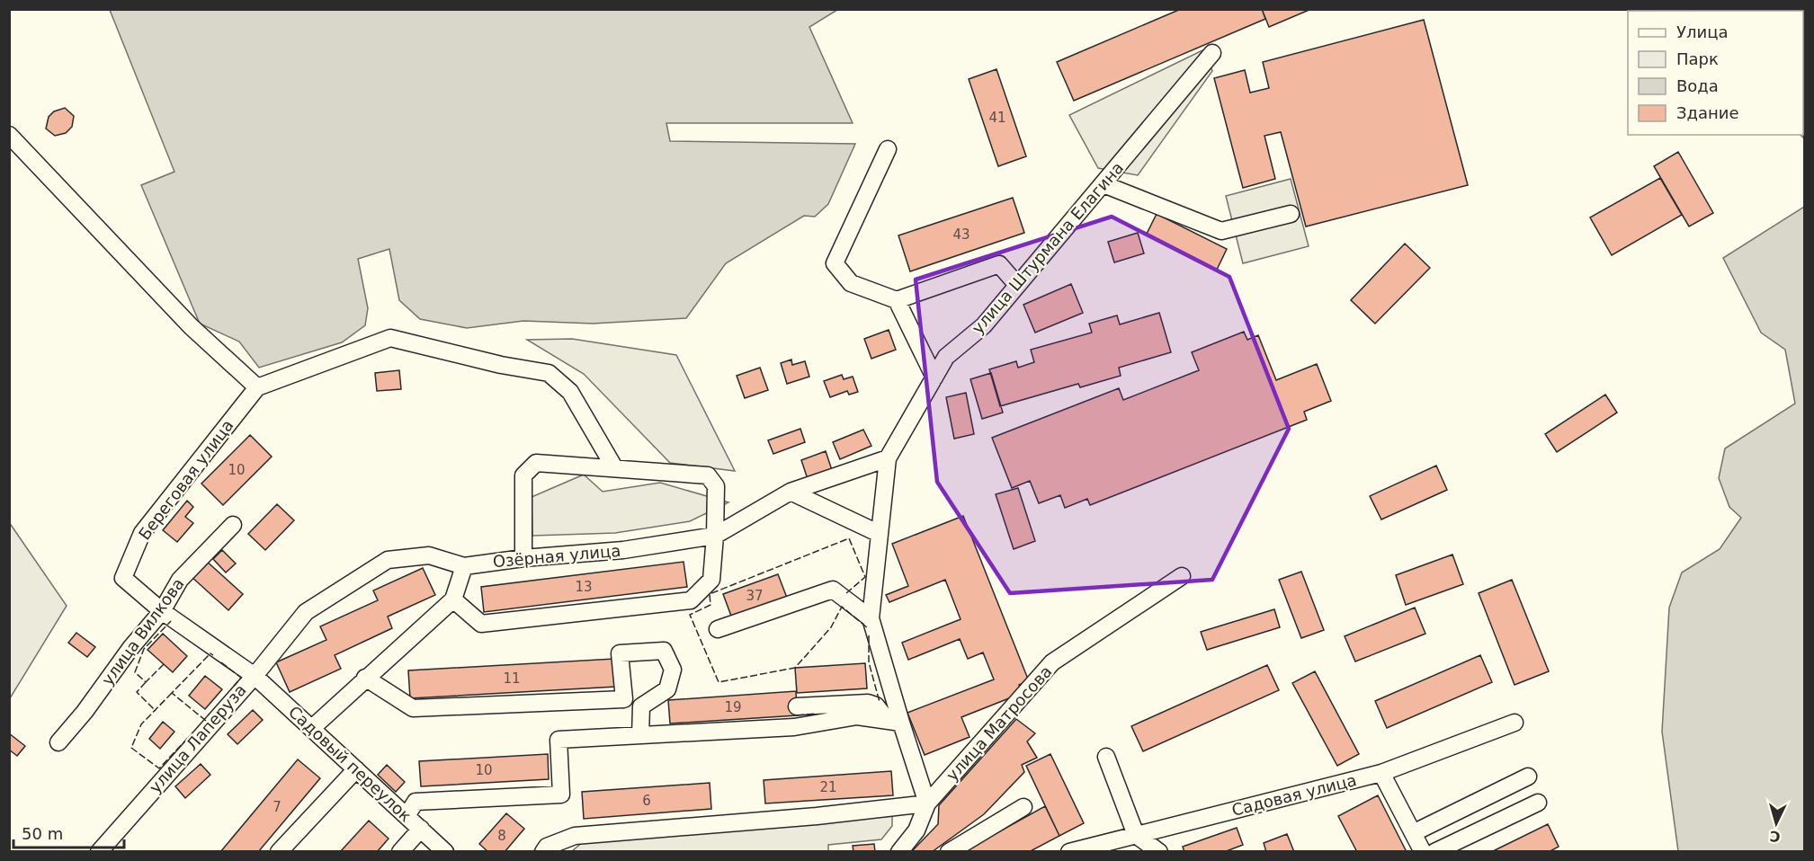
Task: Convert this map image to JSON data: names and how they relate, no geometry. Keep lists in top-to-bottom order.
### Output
{
  "streets": {
    "street": [
      "улица Штурмана Елагина",
      "Береговая улица",
      "Озёрная улица",
      "улица Вилкова",
      "улица Матросова",
      "улица Лаперуза",
      "Садовый переулок",
      "Садовая улица"
    ]
  },
  "crossings": [
    ["улица Штурмана Елагина", "Озёрная улица"],
    ["улица Штурмана Елагина", "улица Матросова"],
    ["Береговая улица", "Садовый переулок"],
    ["Озёрная улица", "улица Лаперуза"],
    ["Озёрная улица", "Садовый переулок"],
    ["улица Вилкова", "Садовый переулок"],
    ["улица Лаперуза", "Садовый переулок"]
  ],
  "house_numbers": [
    "41",
    "43",
    "10",
    "13",
    "37",
    "11",
    "19",
    "10",
    "21",
    "6",
    "7",
    "8"
  ],
  "legend": [
    "Улица",
    "Парк",
    "Вода",
    "Здание"
  ],
  "scale_bar": "50 m",
  "north": "bottom"
}
